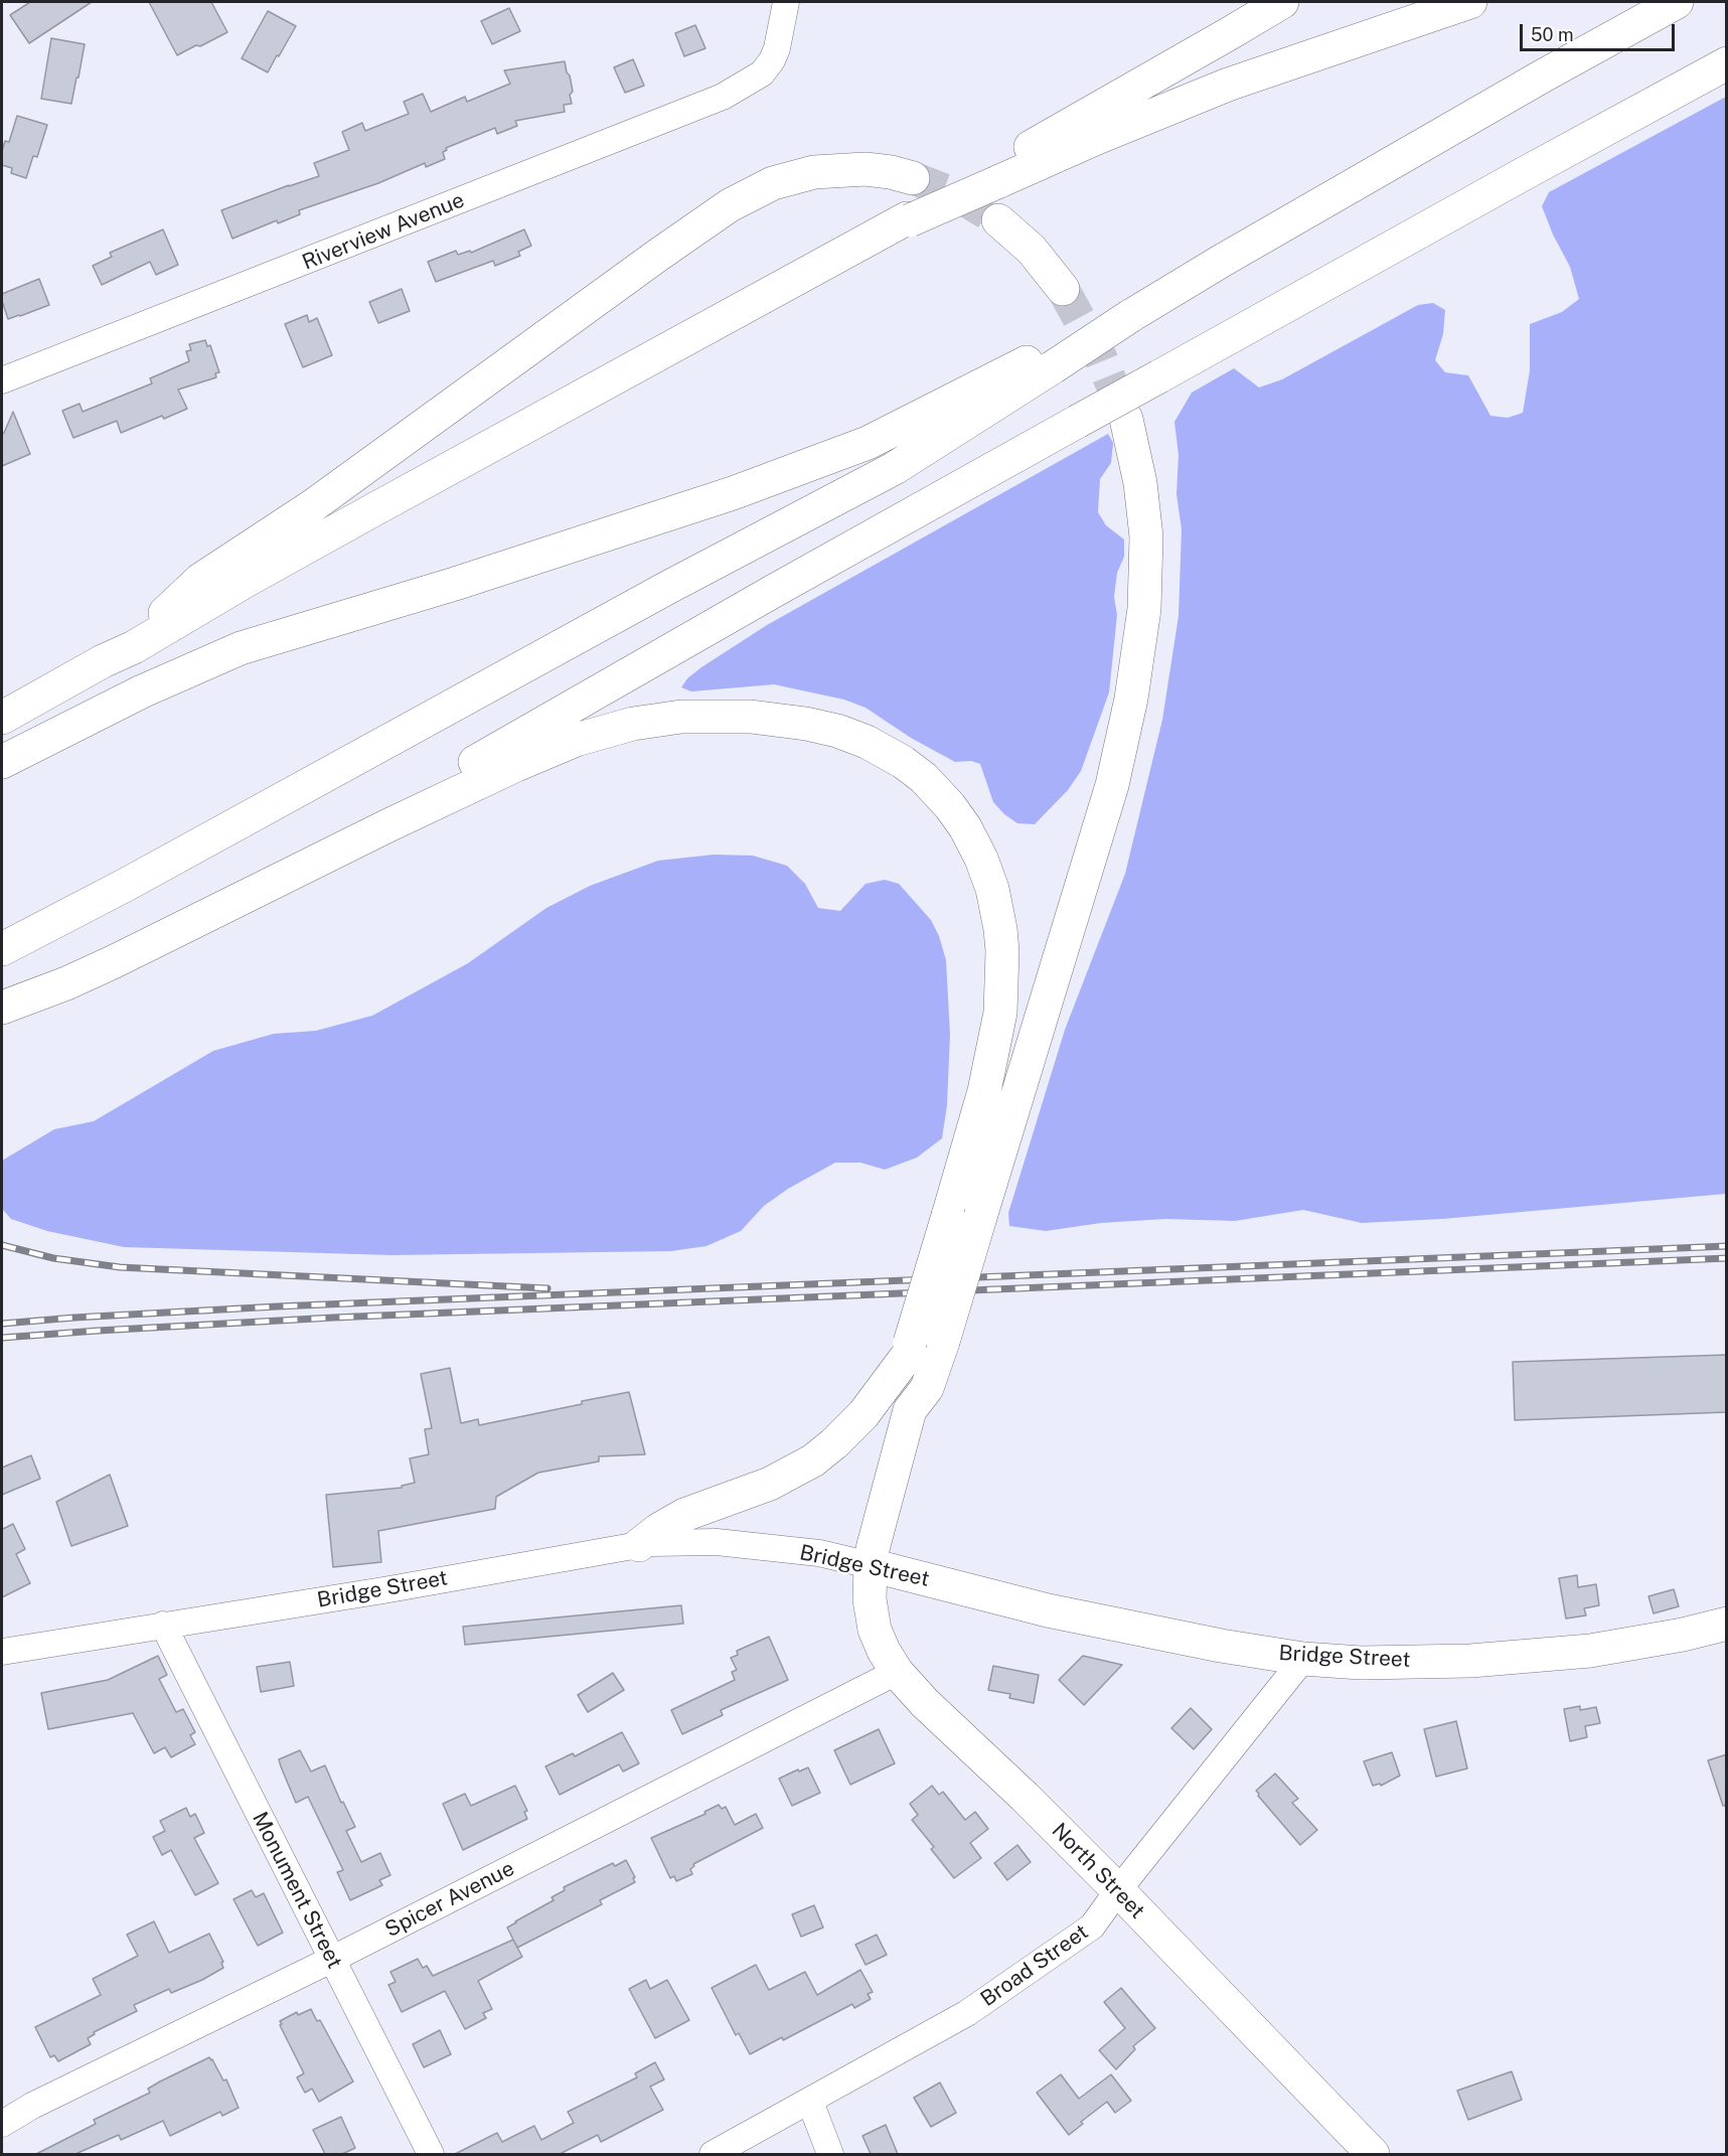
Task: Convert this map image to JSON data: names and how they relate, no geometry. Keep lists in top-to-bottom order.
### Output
{
  "streets": {
    "main road": ["Bridge Street", "North Street"],
    "street": [
      "Riverview Avenue",
      "Monument Street",
      "Spicer Avenue",
      "Broad Street"
    ]
  },
  "crossings": [
    ["Bridge Street", "North Street"],
    ["Bridge Street", "Monument Street"],
    ["Bridge Street", "Broad Street"],
    ["North Street", "Spicer Avenue"],
    ["North Street", "Broad Street"],
    ["Monument Street", "Spicer Avenue"]
  ],
  "scale_bar": "50 m"
}
